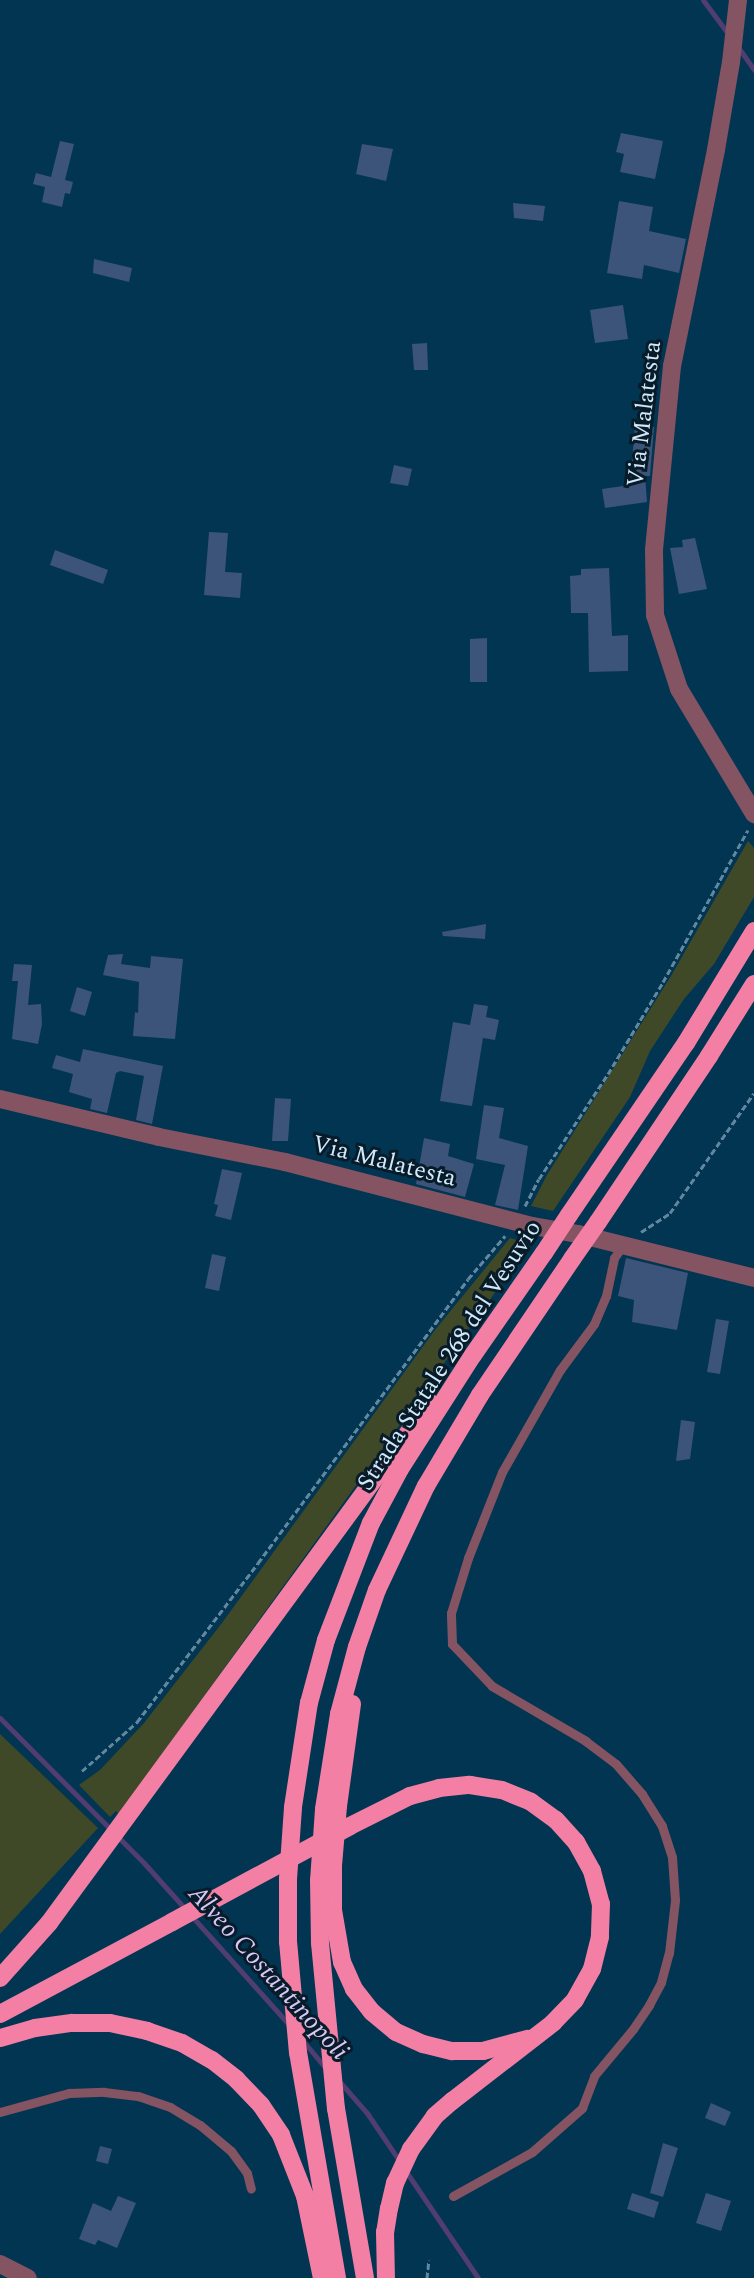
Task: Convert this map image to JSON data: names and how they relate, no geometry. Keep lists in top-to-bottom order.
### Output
{
  "streets": {
    "highway": ["Strada Statale 268 del Vesuvio"],
    "street": ["Via Malatesta"]
  },
  "water": ["Alveo Costantinopoli"]
}
